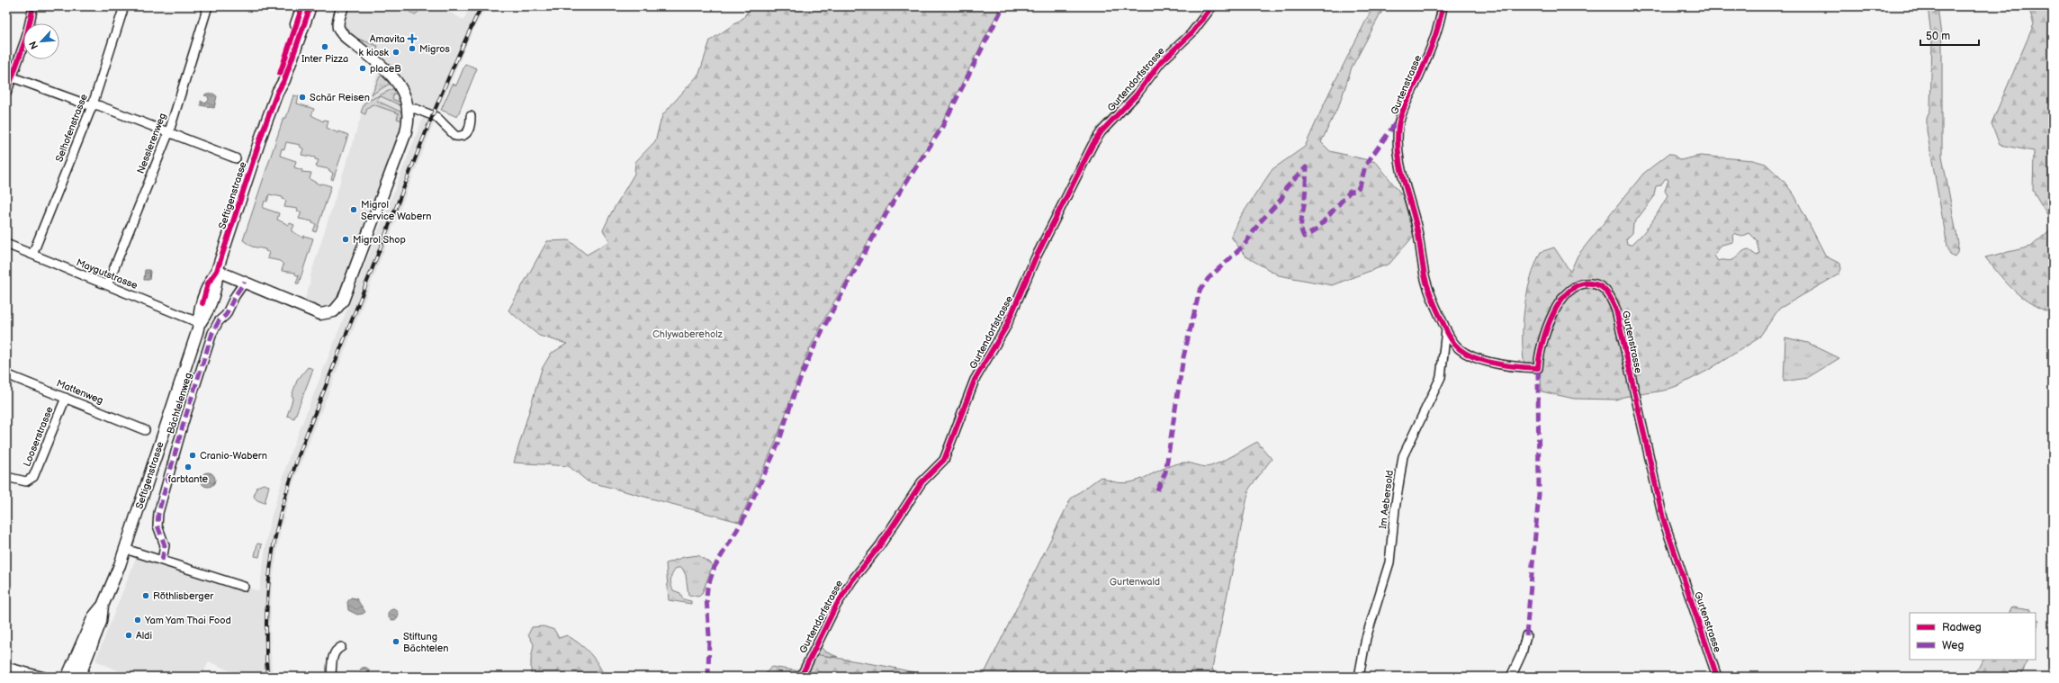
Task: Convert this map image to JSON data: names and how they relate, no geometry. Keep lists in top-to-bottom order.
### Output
{
  "streets": {
    "main road": ["Seftigenstrasse"],
    "street": [
      "Gurtendorfstrasse",
      "Gurtenstrasse",
      "Selhofenstrasse",
      "Nesslerenweg",
      "Maygutstrasse",
      "Mattenweg",
      "Bächtelenweg",
      "Looserstrasse",
      "Im Aebersold"
    ]
  },
  "crossings": [
    ["Gurtenstrasse", "Im Aebersold"],
    ["Selhofenstrasse", "Maygutstrasse"],
    ["Nesslerenweg", "Maygutstrasse"],
    ["Seftigenstrasse", "Maygutstrasse"],
    ["Mattenweg", "Looserstrasse"]
  ],
  "parks": ["Chlywabereholz", "Gurtenwald"],
  "places": {
    "health": ["Amavita"],
    "other": [
      "Inter Pizza",
      "Migros",
      "k kiosk",
      "placeB",
      "Schär Reisen",
      "Migrol Service Wabern",
      "Migrol Shop",
      "Cranio-Wabern",
      "farbtante",
      "Röthlisberger",
      "Yam Yam Thai Food",
      "Aldi",
      "Stiftung Bächtelen"
    ]
  },
  "legend": ["Radweg", "Weg"],
  "scale_bar": "50 m",
  "north": "bottom left"
}
